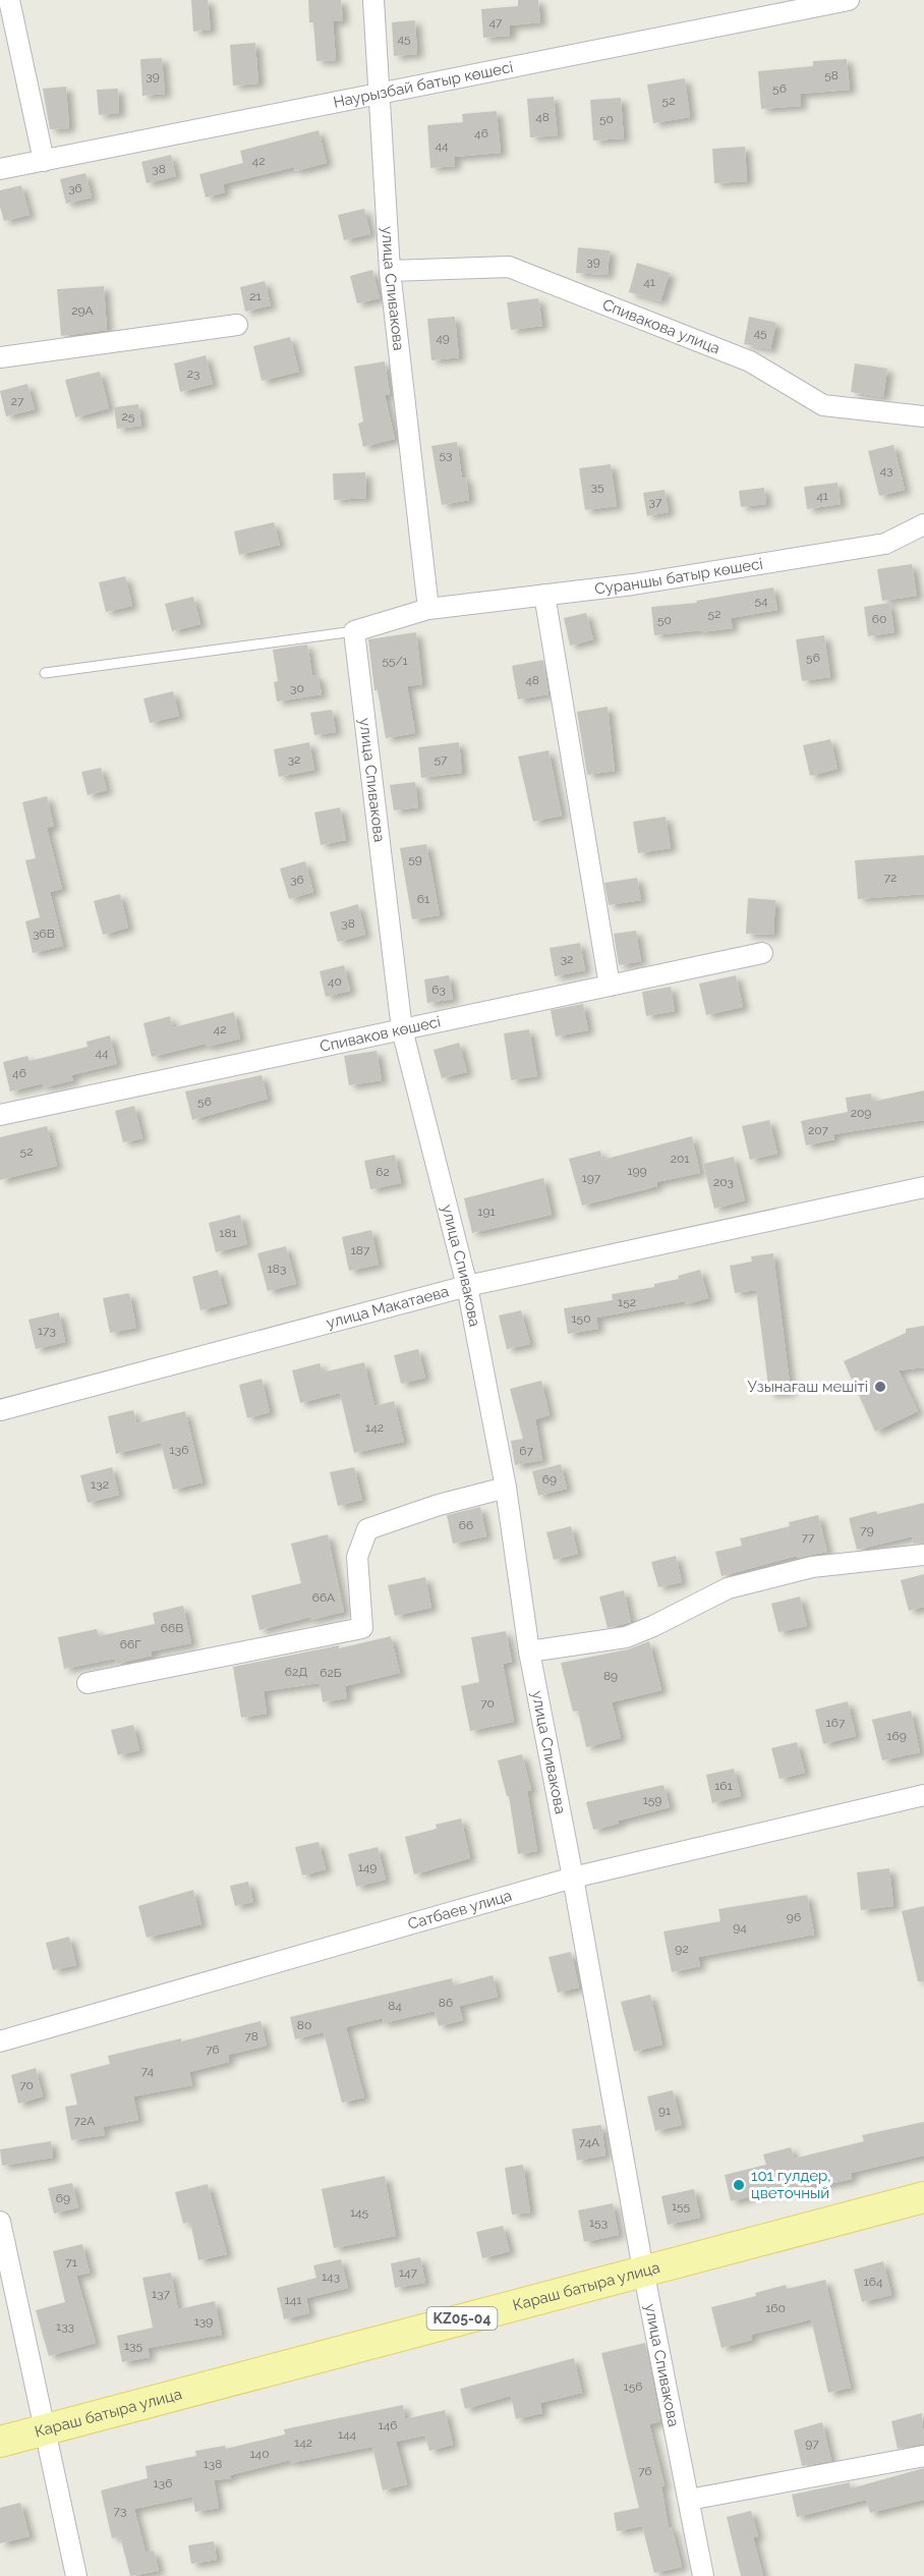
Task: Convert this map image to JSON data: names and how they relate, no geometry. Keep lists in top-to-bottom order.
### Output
{
  "streets": {
    "main road": ["Караш батыра улица", "KZ05-04"],
    "street": [
      "Наурызбай батыр көшесі",
      "улица Спивакова",
      "Спивакова улица",
      "Сураншы батыр көшесі",
      "Спиваков көшесі",
      "улица Макатаева",
      "Сатбаев улица"
    ]
  },
  "crossings": [
    ["Наурызбай батыр көшесі", "улица Спивакова"],
    ["улица Спивакова", "Спивакова улица"],
    ["улица Спивакова", "Сураншы батыр көшесі"],
    ["улица Спивакова", "Спиваков көшесі"],
    ["улица Спивакова", "улица Макатаева"],
    ["улица Спивакова", "Сатбаев улица"],
    ["улица Спивакова", "Караш батыра улица"]
  ],
  "places": ["Узынағаш мешіті", "101 гулдер, цветочный"],
  "house_numbers": [
    "47",
    "45",
    "58",
    "39",
    "56",
    "52",
    "48",
    "50",
    "46",
    "44",
    "42",
    "38",
    "36",
    "39",
    "41",
    "21",
    "29А",
    "45",
    "49",
    "23",
    "27",
    "25",
    "53",
    "43",
    "35",
    "41",
    "37",
    "54",
    "52",
    "60",
    "50",
    "56",
    "55/1",
    "48",
    "30",
    "32",
    "57",
    "59",
    "72",
    "36",
    "61",
    "38",
    "36В",
    "32",
    "40",
    "63",
    "42",
    "44",
    "46",
    "56",
    "209",
    "207",
    "52",
    "201",
    "199",
    "62",
    "197",
    "203",
    "191",
    "181",
    "187",
    "183",
    "152",
    "150",
    "173",
    "142",
    "136",
    "67",
    "69",
    "132",
    "66",
    "79",
    "77",
    "66А",
    "66В",
    "66Г",
    "62Д",
    "62Б",
    "89",
    "70",
    "167",
    "169",
    "161",
    "159",
    "149",
    "96",
    "94",
    "92",
    "86",
    "84",
    "80",
    "78",
    "76",
    "74",
    "70",
    "91",
    "72А",
    "74А",
    "69",
    "155",
    "145",
    "153",
    "71",
    "147",
    "143",
    "164",
    "137",
    "141",
    "160",
    "139",
    "133",
    "135",
    "156",
    "146",
    "144",
    "142",
    "97",
    "140",
    "138",
    "76",
    "136",
    "73"
  ]
}
